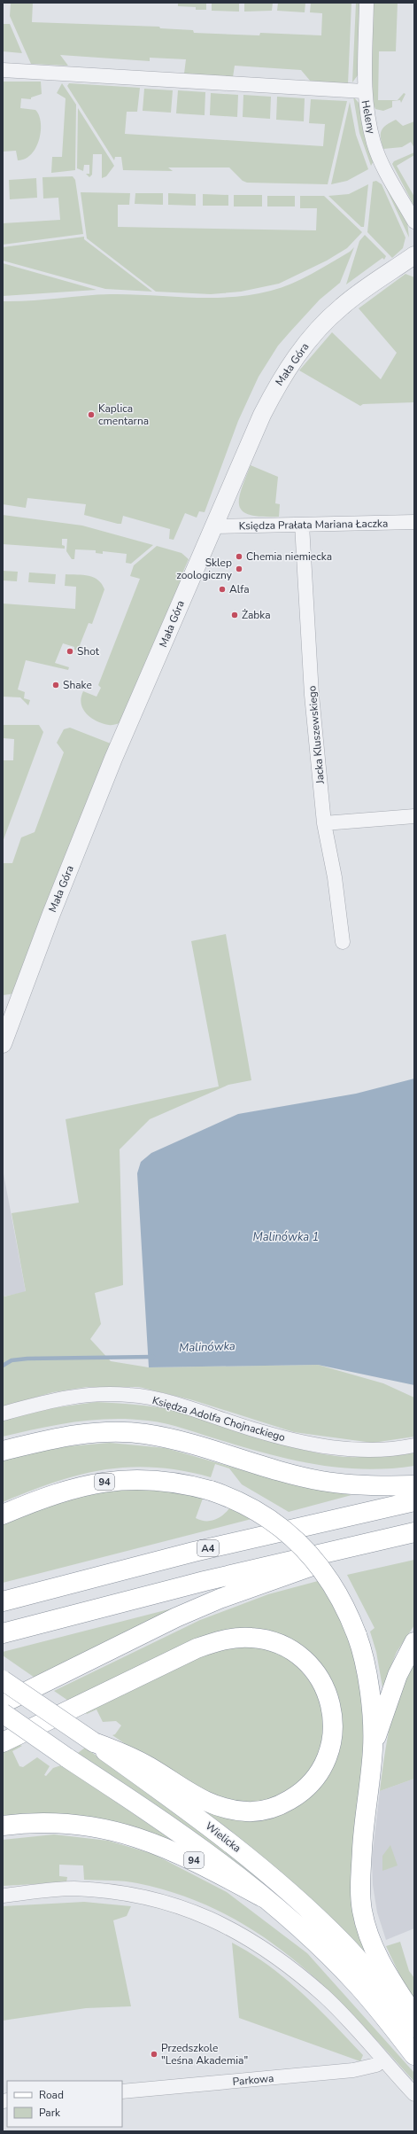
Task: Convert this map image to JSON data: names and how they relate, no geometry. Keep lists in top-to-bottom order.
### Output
{
  "streets": {
    "main road": ["94", "A4", "Wielicka"],
    "street": [
      "Heleny",
      "Mała Góra",
      "Księdza Prałata Mariana Łaczka",
      "Jacka Kluszewskiego",
      "Księdza Adolfa Chojnackiego",
      "Parkowa"
    ]
  },
  "crossings": [
    ["Mała Góra", "Księdza Prałata Mariana Łaczka"],
    ["Księdza Prałata Mariana Łaczka", "Jacka Kluszewskiego"],
    ["94", "Wielicka"]
  ],
  "water": ["Malinówka 1", "Malinówka"],
  "places": [
    "Kaplica cmentarna",
    "Chemia niemiecka",
    "Sklep zoologiczny",
    "Alfa",
    "Żabka",
    "Shot",
    "Shake",
    "Przedszkole \"Leśna Akademia\""
  ],
  "legend": ["Road", "Park"]
}
